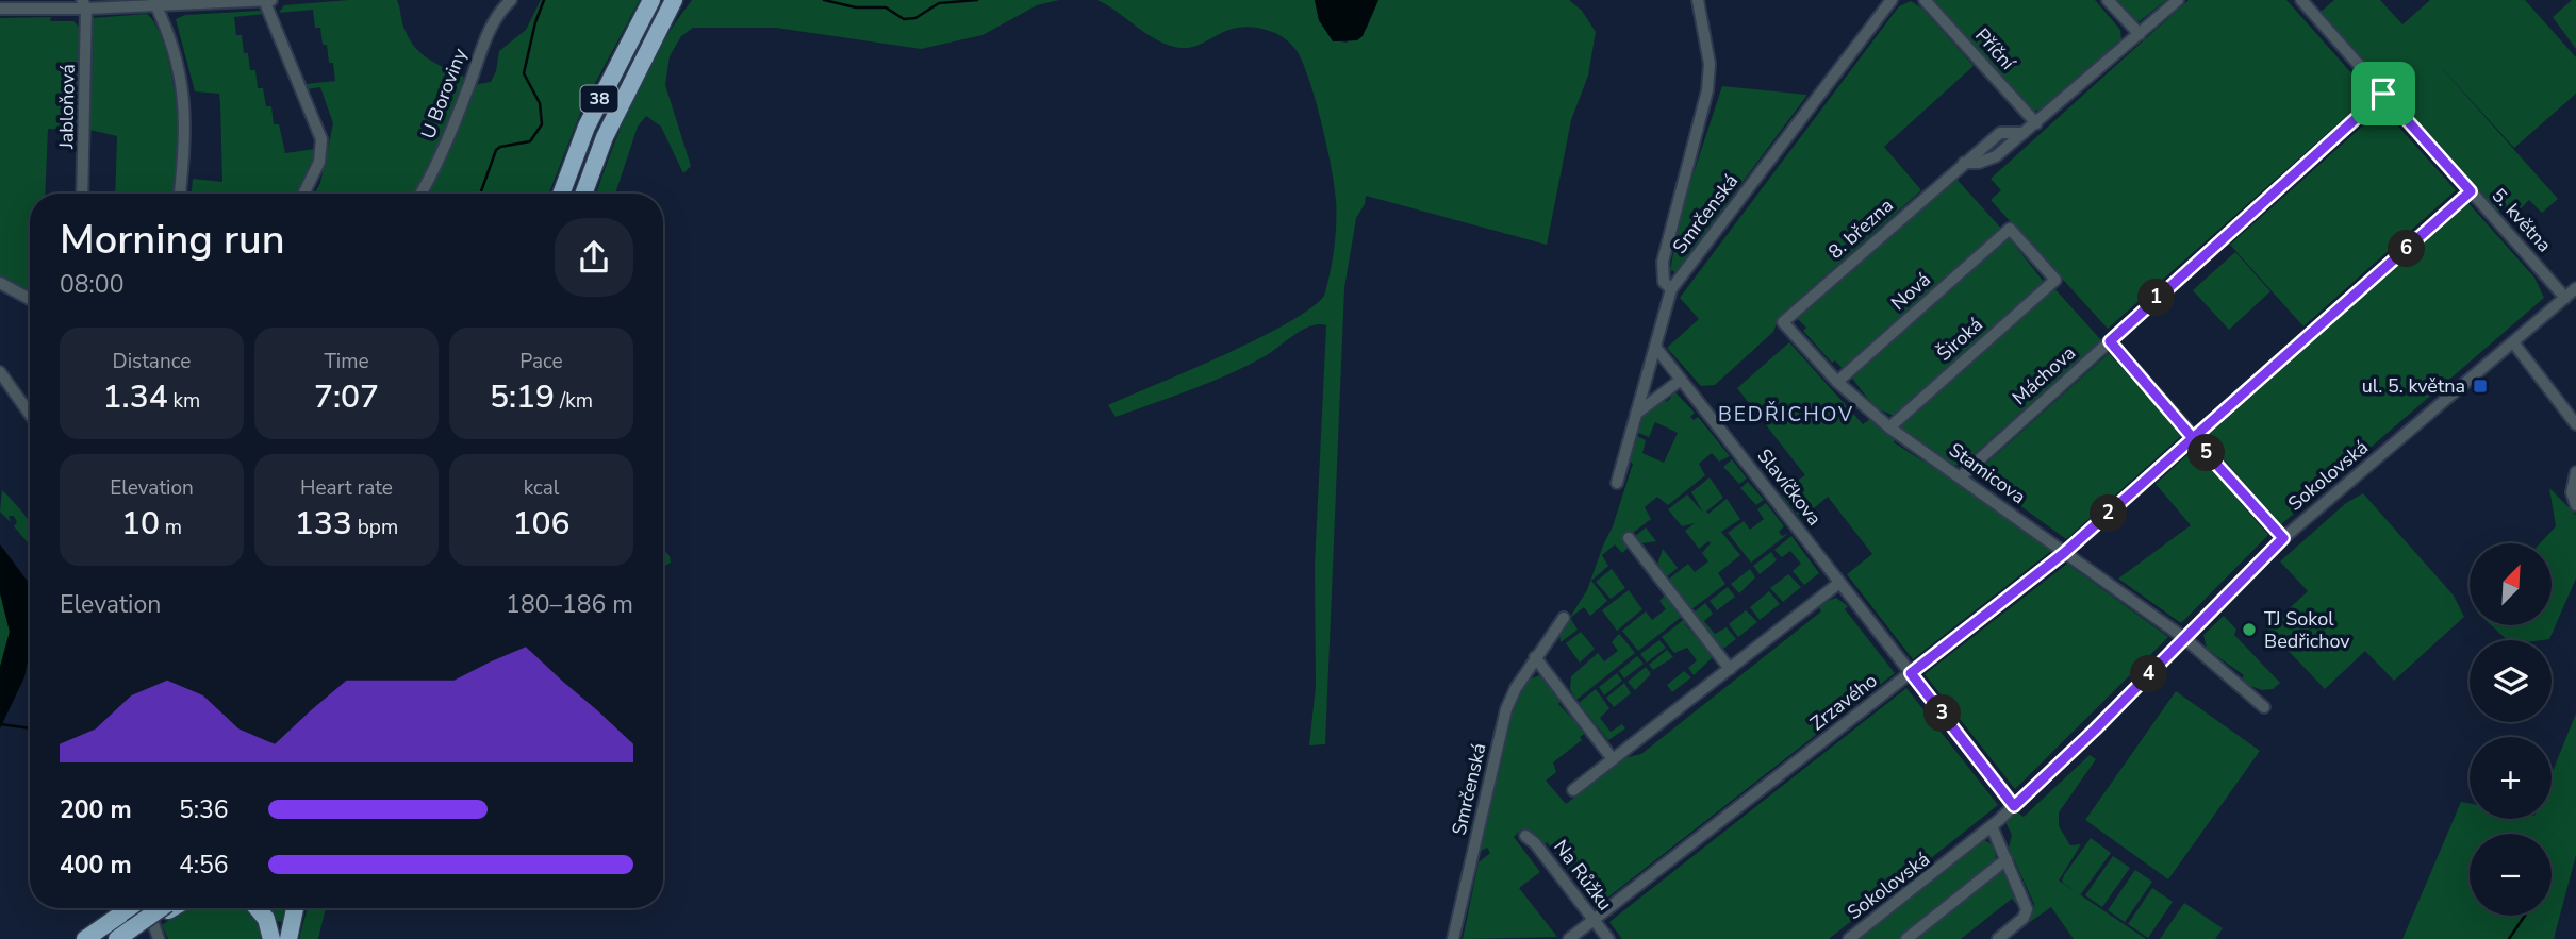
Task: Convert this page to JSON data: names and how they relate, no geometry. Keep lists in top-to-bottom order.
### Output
{
  "streets": {
    "highway": ["38"],
    "street": [
      "Příční",
      "U Boroviny",
      "Jabloňová",
      "Smrčenská",
      "5. května",
      "8. března",
      "Nová",
      "Široká",
      "Máchova",
      "Stamicova",
      "Sokolovská",
      "Slavíčkova",
      "Zrzavého",
      "Na Růžku"
    ]
  },
  "crossings": [
    ["Příční", "8. března"],
    ["Smrčenská", "Slavíčkova"],
    ["5. května", "Máchova"],
    ["5. května", "Sokolovská"],
    ["5. května", "Zrzavého"],
    ["8. března", "Stamicova"],
    ["Nová", "Široká"],
    ["Nová", "Stamicova"],
    ["Široká", "Stamicova"],
    ["Máchova", "Stamicova"],
    ["Stamicova", "Sokolovská"],
    ["Stamicova", "Zrzavého"],
    ["Sokolovská", "Slavíčkova"],
    ["Slavíčkova", "Zrzavého"],
    ["Zrzavého", "Na Růžku"]
  ],
  "districts": ["BEDŘICHOV"],
  "places": {
    "transit": ["ul. 5. května"],
    "other": ["TJ Sokol Bedřichov"]
  },
  "north": "top right",
  "page": {
    "heading": ["Morning run", "08:00"],
    "pins": [
      "6",
      "1",
      "5",
      "2",
      "4",
      "3"
    ],
    "stats": [
      ["Distance", "1.34 km"],
      ["Time", "7:07"],
      ["Pace", "5:19 /km"],
      ["Elevation", "10 m"],
      ["Heart rate", "133 bpm"],
      ["kcal", "106"]
    ],
    "map_buttons": ["+", "−"],
    "chart": ["Elevation", "180–186 m"],
    "list": [
      {
        "name": "200 m",
        "note": "5:36"
      },
      {
        "name": "400 m",
        "note": "4:56"
      }
    ]
  }
}
